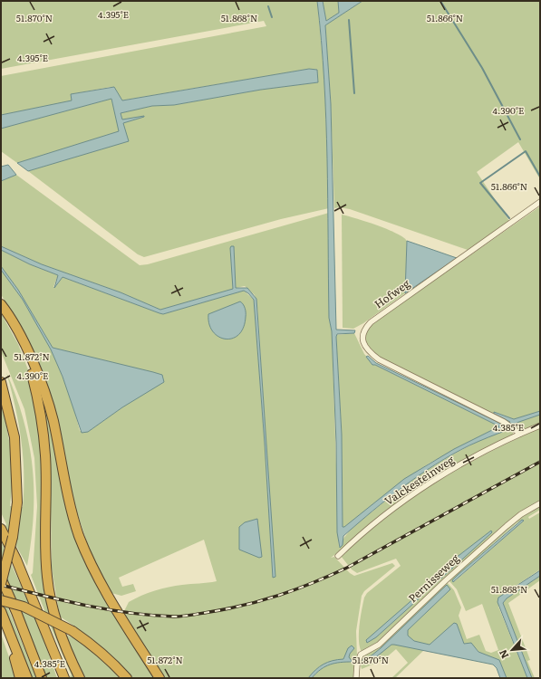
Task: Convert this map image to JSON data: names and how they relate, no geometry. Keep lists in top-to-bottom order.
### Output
{
  "streets": {
    "street": ["Hofweg", "Valckesteinweg", "Pernisseweg"]
  },
  "crossings": [
    ["Hofweg", "Valckesteinweg"]
  ],
  "north": "bottom left",
  "coordinates": [
    "4.395°E",
    "51.870°N",
    "51.868°N",
    "51.866°N",
    "4.390°E",
    "51.872°N",
    "4.385°E"
  ]
}
